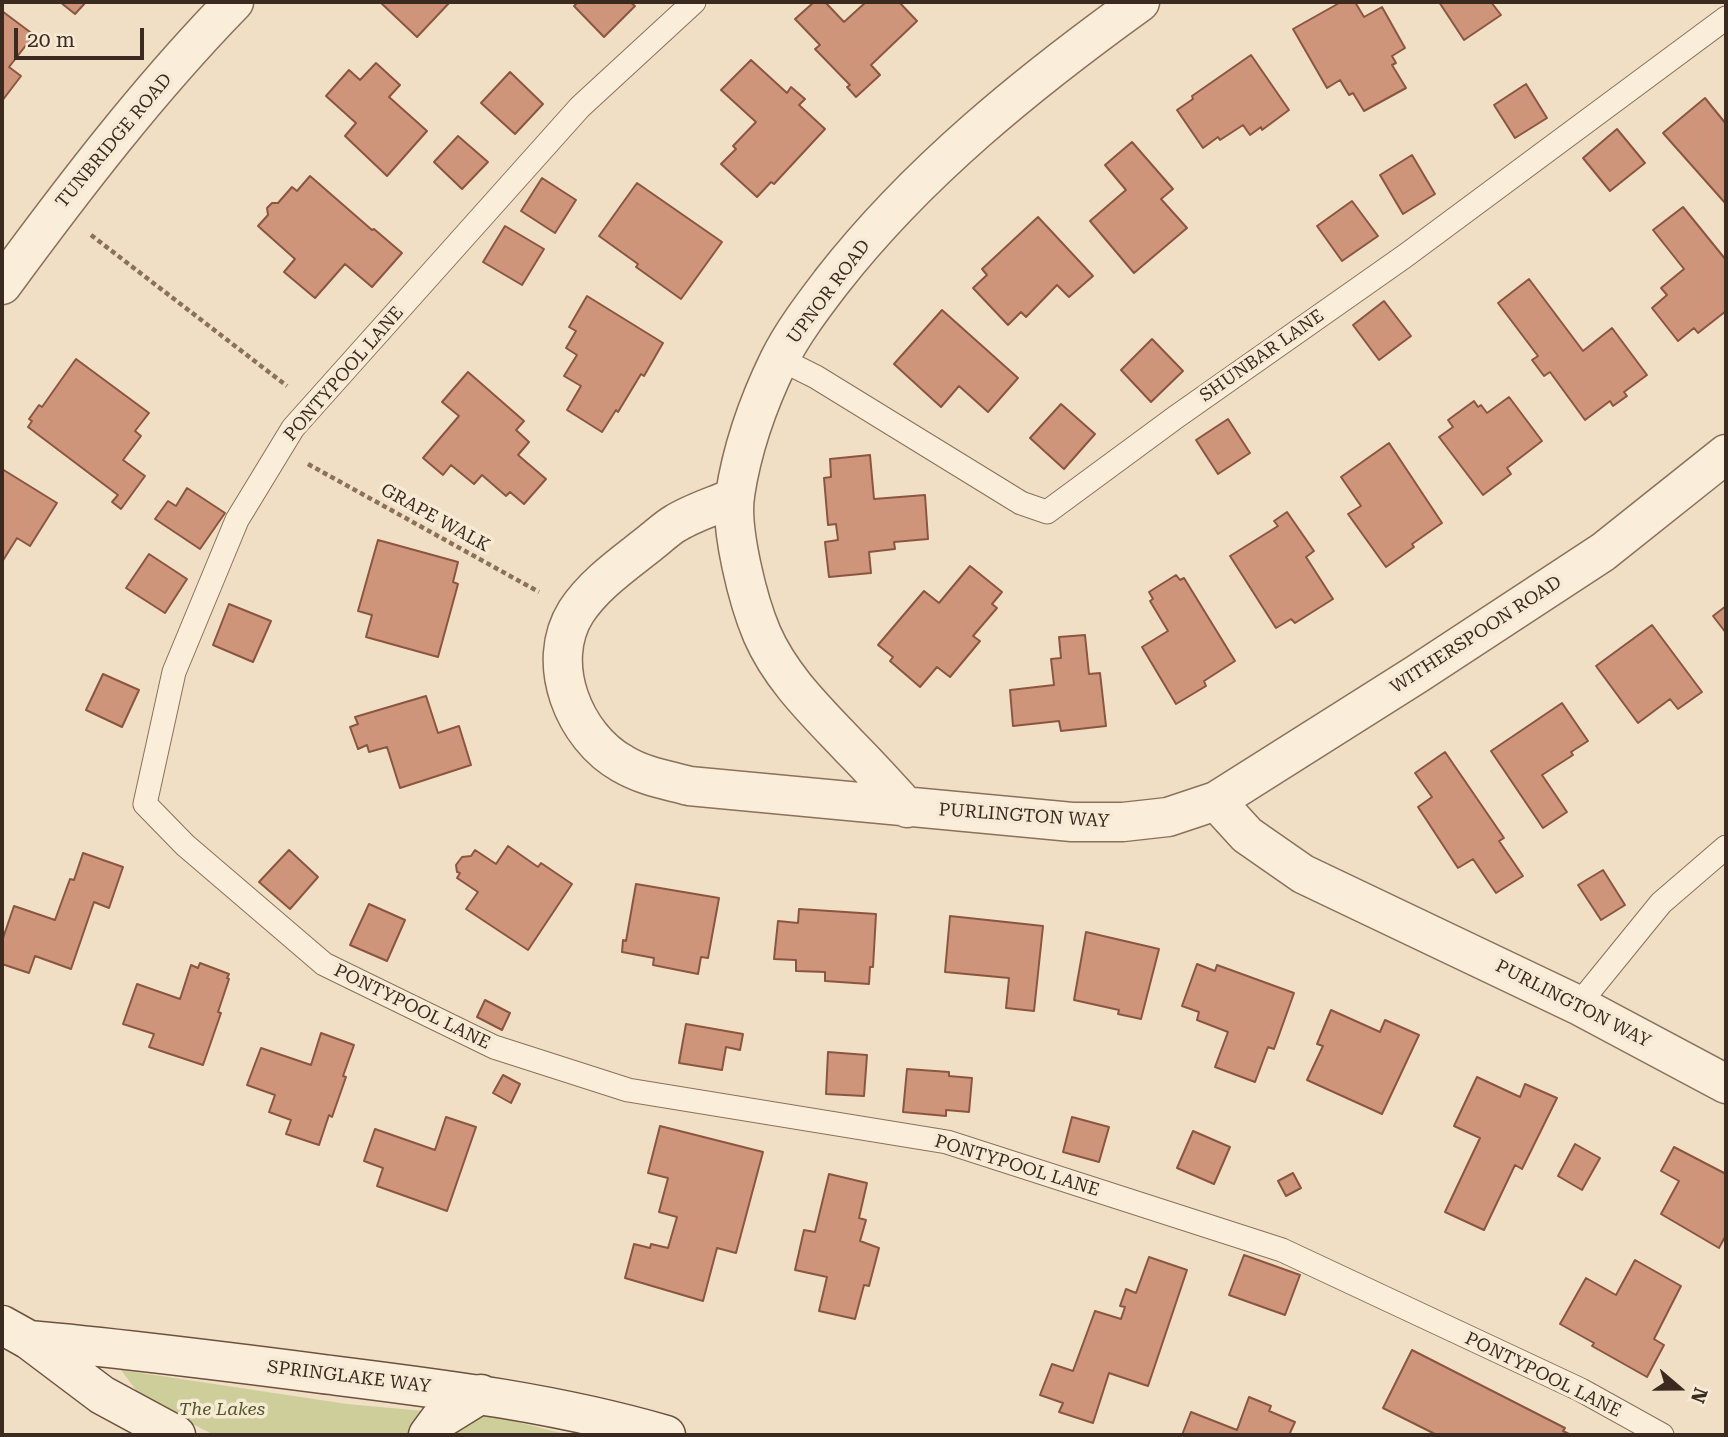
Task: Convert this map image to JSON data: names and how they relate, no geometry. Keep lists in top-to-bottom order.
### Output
{
  "streets": {
    "street": [
      "TUNBRIDGE ROAD",
      "UPNOR ROAD",
      "WITHERSPOON ROAD",
      "PURLINGTON WAY",
      "SPRINGLAKE WAY"
    ],
    "lane": ["SHUNBAR LANE", "PONTYPOOL LANE"],
    "path": ["GRAPE WALK"]
  },
  "crossings": [
    ["UPNOR ROAD", "SHUNBAR LANE"],
    ["UPNOR ROAD", "PURLINGTON WAY"],
    ["PONTYPOOL LANE", "GRAPE WALK"],
    ["GRAPE WALK", "PURLINGTON WAY"],
    ["WITHERSPOON ROAD", "PURLINGTON WAY"]
  ],
  "parks": ["The Lakes"],
  "scale_bar": "20 m",
  "north": "right"
}
